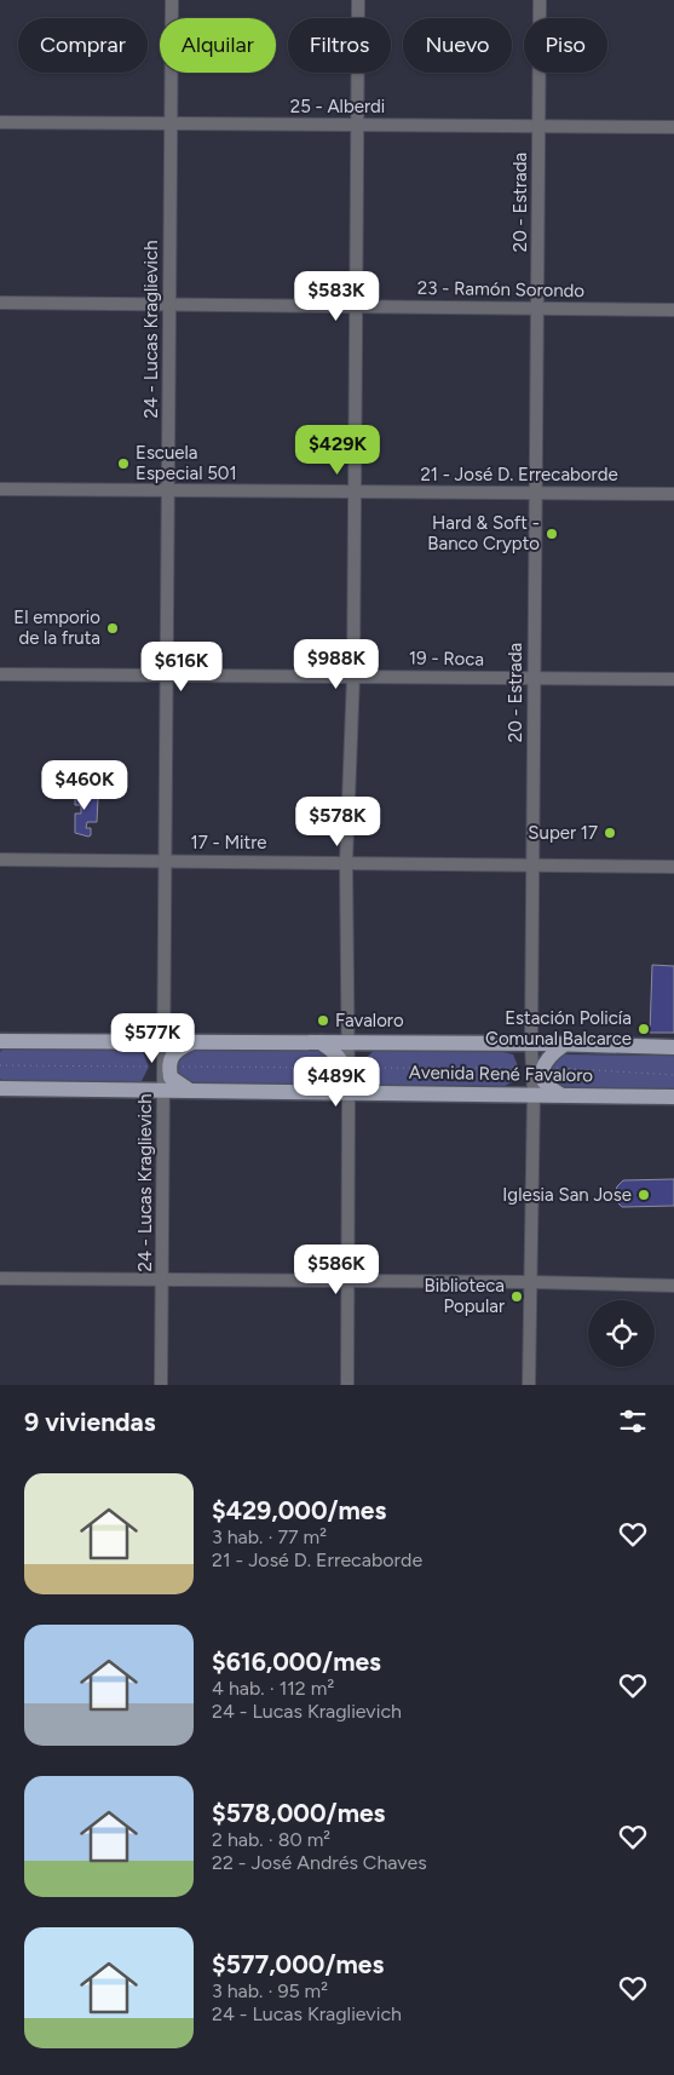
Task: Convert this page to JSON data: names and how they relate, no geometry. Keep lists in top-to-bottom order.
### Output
{
  "streets": {
    "main road": ["Avenida René Favaloro"],
    "street": [
      "25 - Alberdi",
      "20 - Estrada",
      "23 - Ramón Sorondo",
      "24 - Lucas Kraglievich",
      "21 - José D. Errecaborde",
      "19 - Roca",
      "17 - Mitre"
    ]
  },
  "crossings": [
    ["25 - Alberdi", "20 - Estrada"],
    ["25 - Alberdi", "24 - Lucas Kraglievich"],
    ["20 - Estrada", "23 - Ramón Sorondo"],
    ["20 - Estrada", "21 - José D. Errecaborde"],
    ["20 - Estrada", "19 - Roca"],
    ["20 - Estrada", "17 - Mitre"],
    ["20 - Estrada", "Avenida René Favaloro"],
    ["23 - Ramón Sorondo", "24 - Lucas Kraglievich"],
    ["24 - Lucas Kraglievich", "21 - José D. Errecaborde"],
    ["24 - Lucas Kraglievich", "19 - Roca"],
    ["24 - Lucas Kraglievich", "17 - Mitre"],
    ["24 - Lucas Kraglievich", "Avenida René Favaloro"]
  ],
  "places": [
    "Escuela Especial 501",
    "Hard & Soft - Banco Crypto",
    "El emporio de la fruta",
    "Super 17",
    "Favaloro",
    "Estación Policía Comunal Balcarce",
    "Iglesia San Jose",
    "Biblioteca Popular"
  ],
  "page": {
    "chip": [
      "Comprar",
      "Alquilar",
      "Filtros",
      "Nuevo",
      "Piso"
    ],
    "price": [
      "$583K",
      "$429K",
      "$988K",
      "$616K",
      "$460K",
      "$578K",
      "$577K",
      "$489K",
      "$586K"
    ],
    "heading": "9 viviendas",
    "list": [
      {
        "name": "$429,000/mes",
        "note": "3 hab. · 77 m² · 21 - José D. Errecaborde"
      },
      {
        "name": "$616,000/mes",
        "note": "4 hab. · 112 m² · 24 - Lucas Kraglievich"
      },
      {
        "name": "$578,000/mes",
        "note": "2 hab. · 80 m² · 22 - José Andrés Chaves"
      },
      {
        "name": "$577,000/mes",
        "note": "3 hab. · 95 m² · 24 - Lucas Kraglievich"
      }
    ]
  }
}
